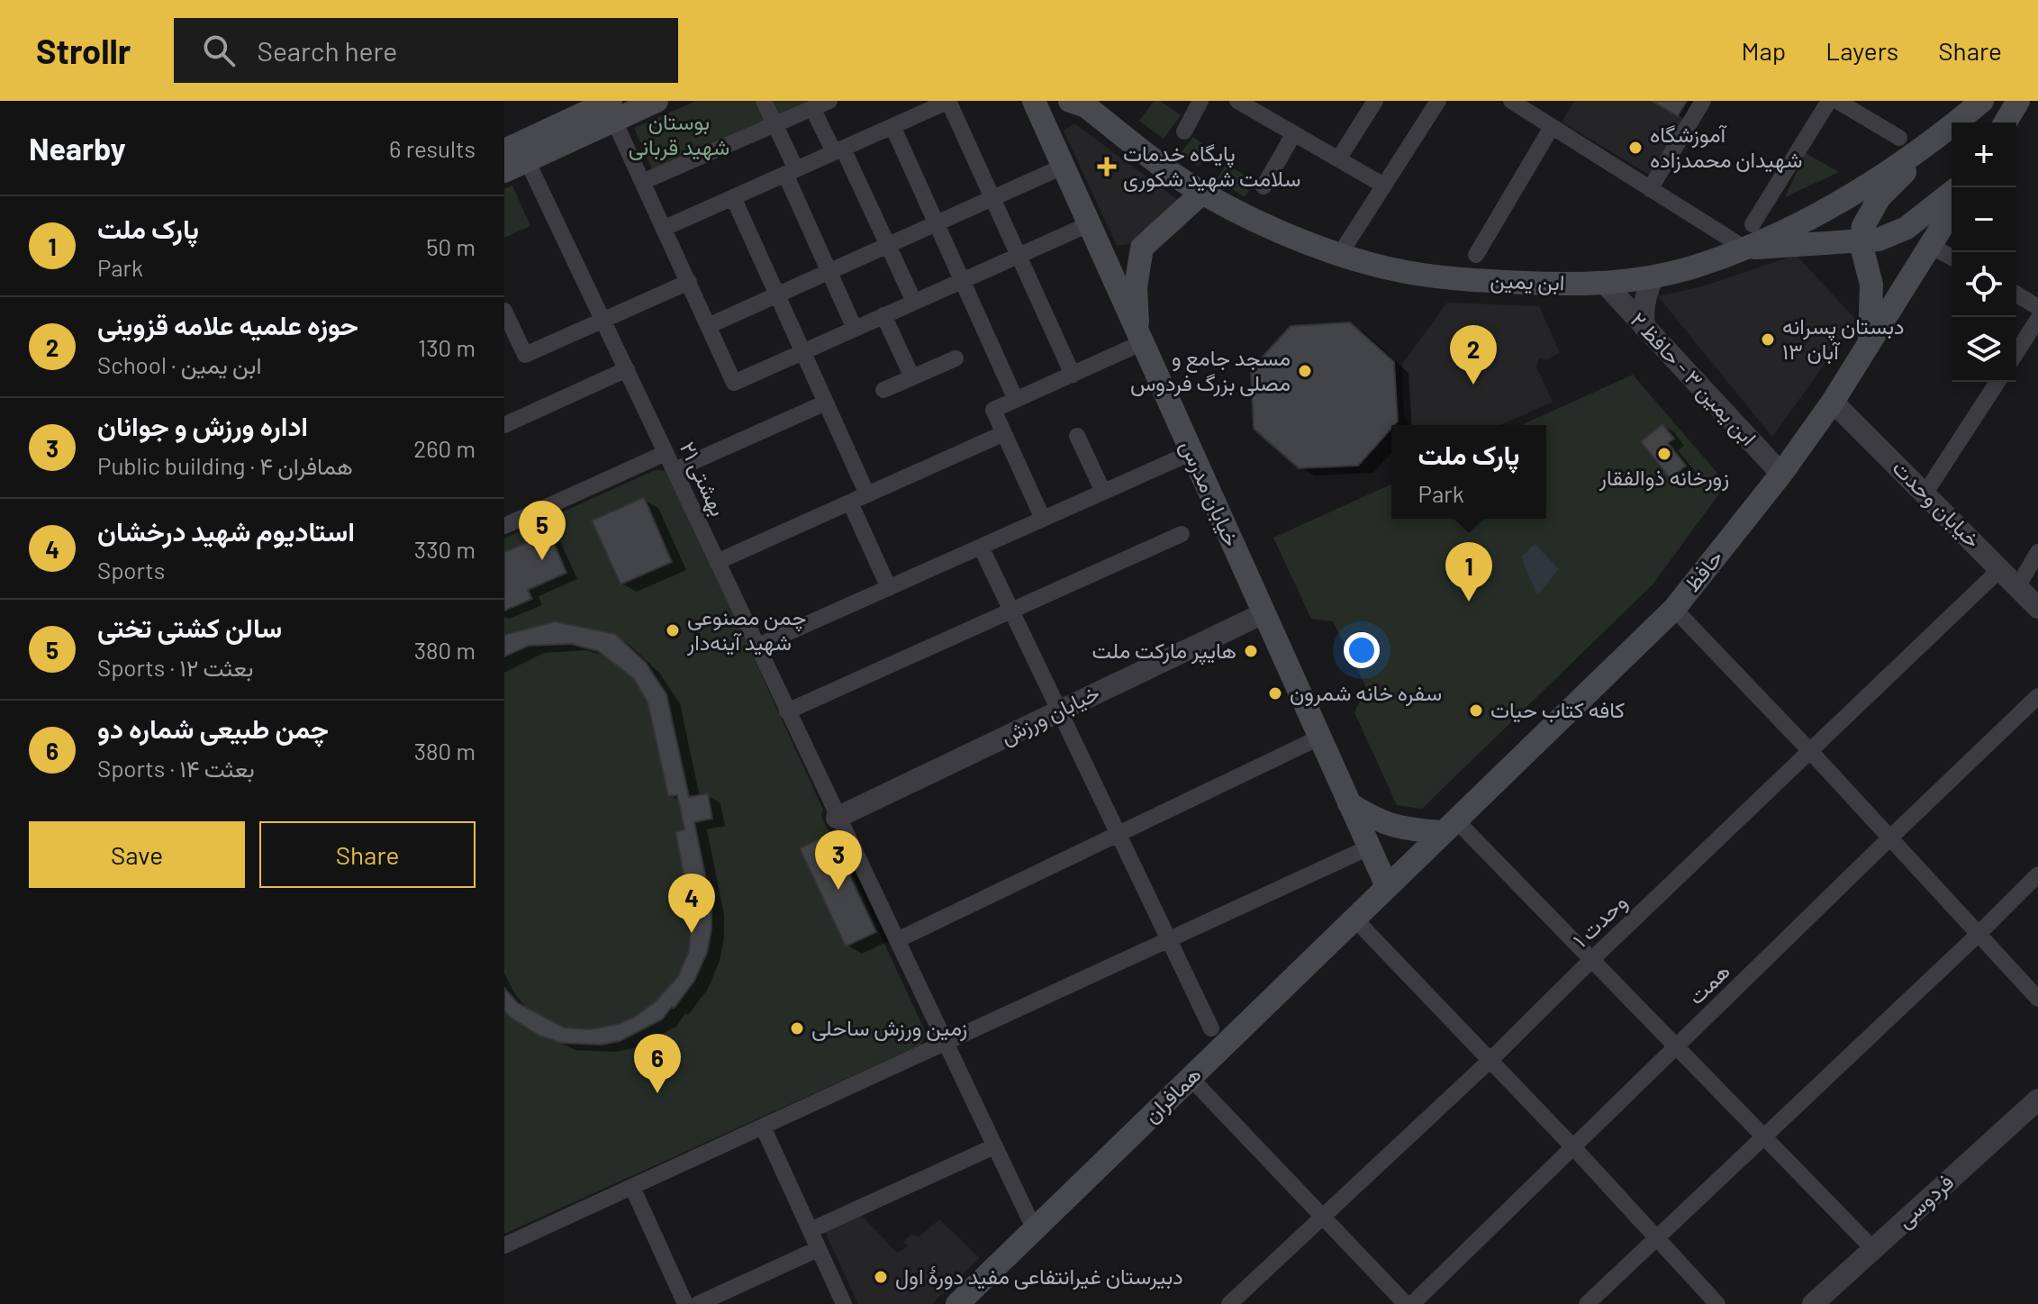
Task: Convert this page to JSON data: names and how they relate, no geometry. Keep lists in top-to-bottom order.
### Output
{
  "streets": {
    "main road": [
      "ابن یمین",
      "خیابان مدرس",
      "حافظ",
      "همافران"
    ],
    "street": [
      "ابن یمین ۳ - حافظ ۲",
      "بهشتی ۲۱",
      "خیابان وحدت",
      "خیابان ورزش",
      "وحدت ۱",
      "همت",
      "فردوسی"
    ]
  },
  "crossings": [
    ["ابن یمین", "ابن یمین ۳ - حافظ ۲"],
    ["ابن یمین ۳ - حافظ ۲", "حافظ"],
    ["بهشتی ۲۱", "خیابان ورزش"],
    ["بهشتی ۲۱", "همافران"],
    ["خیابان مدرس", "حافظ"],
    ["خیابان مدرس", "خیابان ورزش"],
    ["خیابان مدرس", "همافران"],
    ["خیابان وحدت", "حافظ"],
    ["خیابان وحدت", "وحدت ۱"],
    ["حافظ", "همافران"]
  ],
  "parks": ["بوستان شهید قربانی"],
  "places": {
    "other": [
      "آموزشگاه شهیدان محمدزاده",
      "دبستان پسرانه ۱۳ آبان",
      "مسجد جامع و مصلی بزرگ فردوس",
      "زورخانه ذوالفقار",
      "چمن مصنوعی شهید آینه‌دار",
      "هایپر مارکت ملت",
      "سفره خانه شمرون",
      "کافه کتاب حیات",
      "زمین ورزش ساحلی",
      "دبیرستان غیرانتفاعی مفید دورهٔ اول"
    ],
    "health": ["پایگاه خدمات سلامت شهید شکوری"]
  },
  "page": {
    "header": "Strollr",
    "search": "Search here",
    "nav": ["Map", "Layers", "Share"],
    "heading": ["Nearby", "6 results"],
    "map_buttons": ["+", "−"],
    "list": [
      {
        "mark": "1",
        "name": "پارک ملت",
        "note": "Park",
        "value": "50 m"
      },
      {
        "mark": "2",
        "name": "حوزه علمیه علامه قزوینی",
        "note": "School · ابن یمین",
        "value": "130 m"
      },
      {
        "mark": "3",
        "name": "اداره ورزش و جوانان",
        "note": "Public building · همافران ۴",
        "value": "260 m"
      },
      {
        "mark": "4",
        "name": "استادیوم شهید درخشان",
        "note": "Sports",
        "value": "330 m"
      },
      {
        "mark": "5",
        "name": "سالن کشتی تختی",
        "note": "Sports · بعثت ۱۲",
        "value": "380 m"
      },
      {
        "mark": "6",
        "name": "چمن طبیعی شماره دو",
        "note": "Sports · بعثت ۱۴",
        "value": "380 m"
      }
    ],
    "pins": [
      "2",
      "5",
      "1",
      "3",
      "4",
      "6"
    ],
    "popup": ["پارک ملت", "Park"],
    "buttons": ["Save", "Share"]
  }
}
